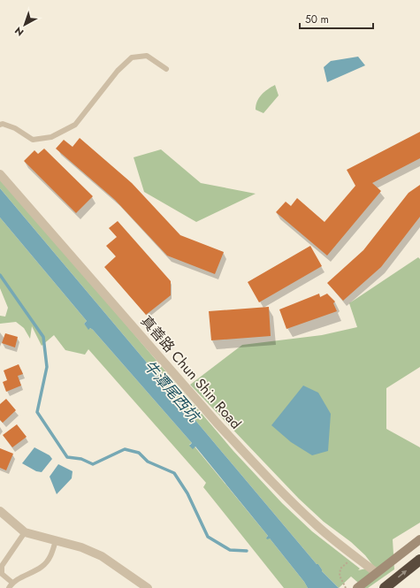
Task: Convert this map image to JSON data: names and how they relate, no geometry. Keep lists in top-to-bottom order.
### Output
{
  "streets": {
    "street": ["真善路 Chun Shin Road"]
  },
  "water": ["牛潭尾西坑"],
  "scale_bar": "50 m",
  "north": "bottom left"
}
